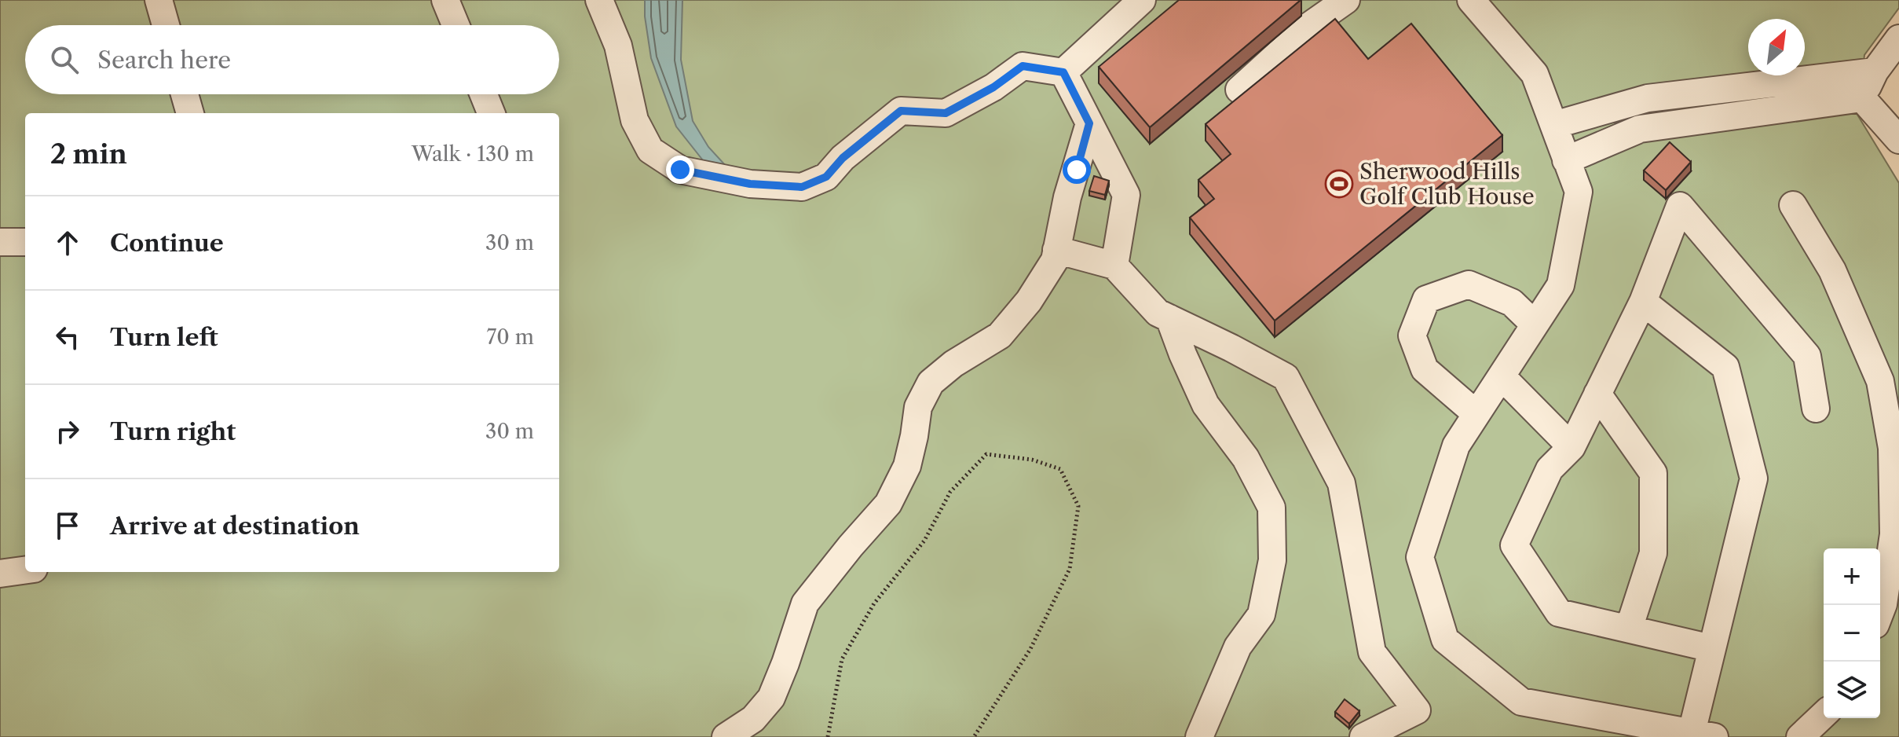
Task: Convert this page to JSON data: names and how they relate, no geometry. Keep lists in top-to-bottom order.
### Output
{
  "places": {
    "sports": ["Sherwood Hills Golf Club House"]
  },
  "north": "top right",
  "page": {
    "search": "Search here",
    "heading": ["2 min", "Walk · 130 m"],
    "list": [
      ["Continue", "30 m"],
      ["Turn left", "70 m"],
      ["Turn right", "30 m"],
      "Arrive at destination"
    ],
    "map_buttons": ["+", "−"]
  }
}
